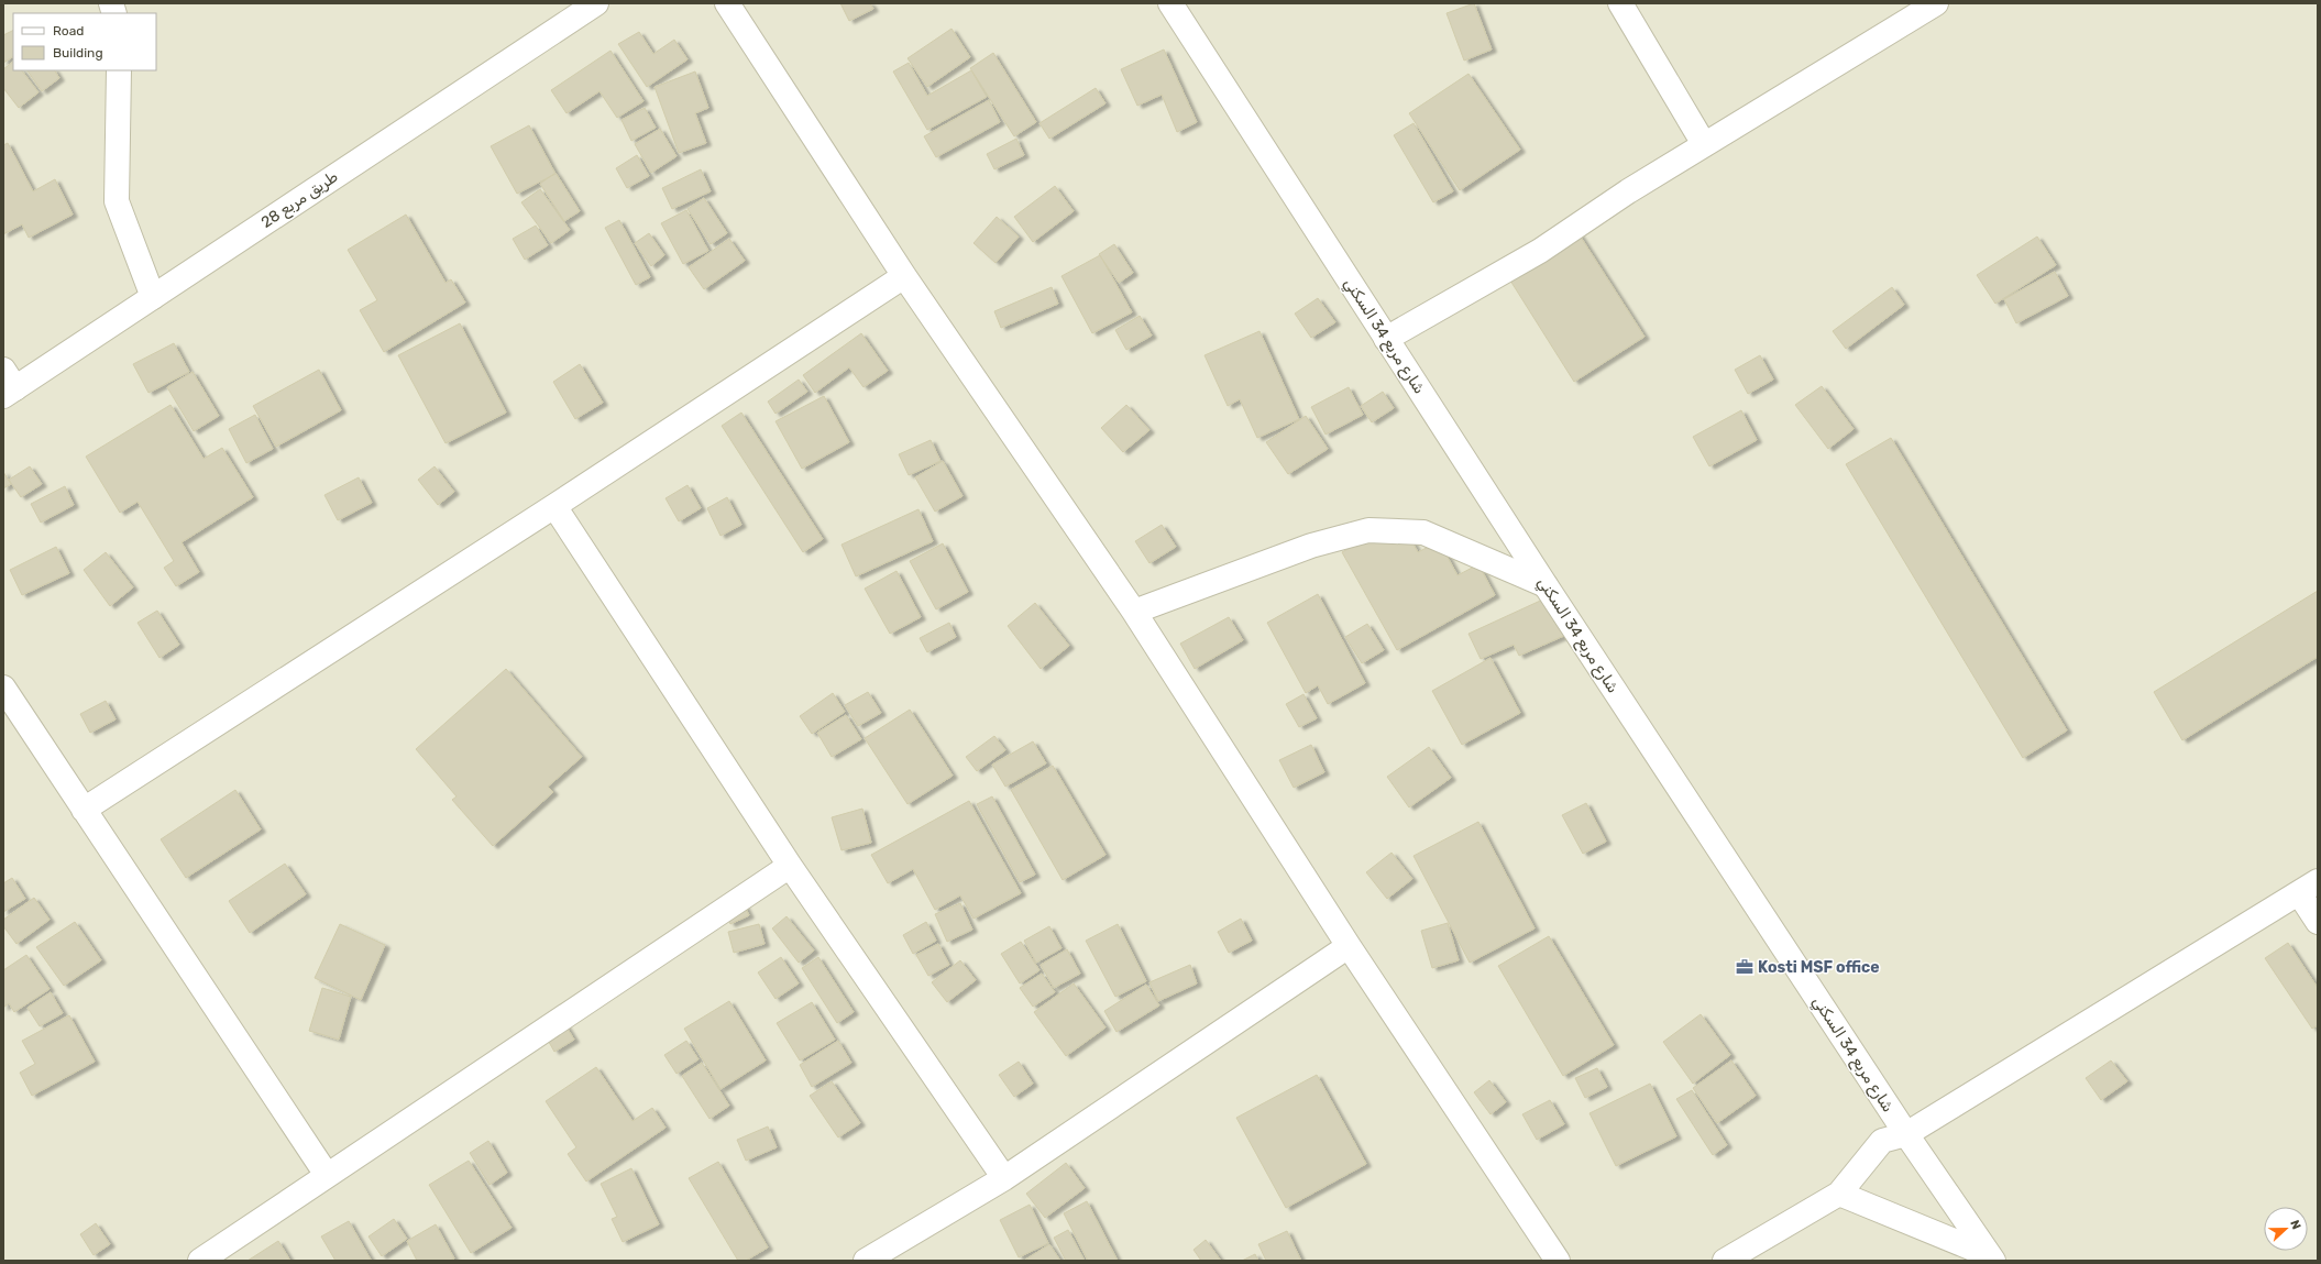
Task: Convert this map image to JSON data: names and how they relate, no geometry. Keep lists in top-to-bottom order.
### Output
{
  "streets": {
    "street": ["طريق مربع 28", "شارع مربع 34 السكني"]
  },
  "places": {
    "office": ["Kosti MSF office"]
  },
  "legend": ["Road", "Building"],
  "north": "right"
}
